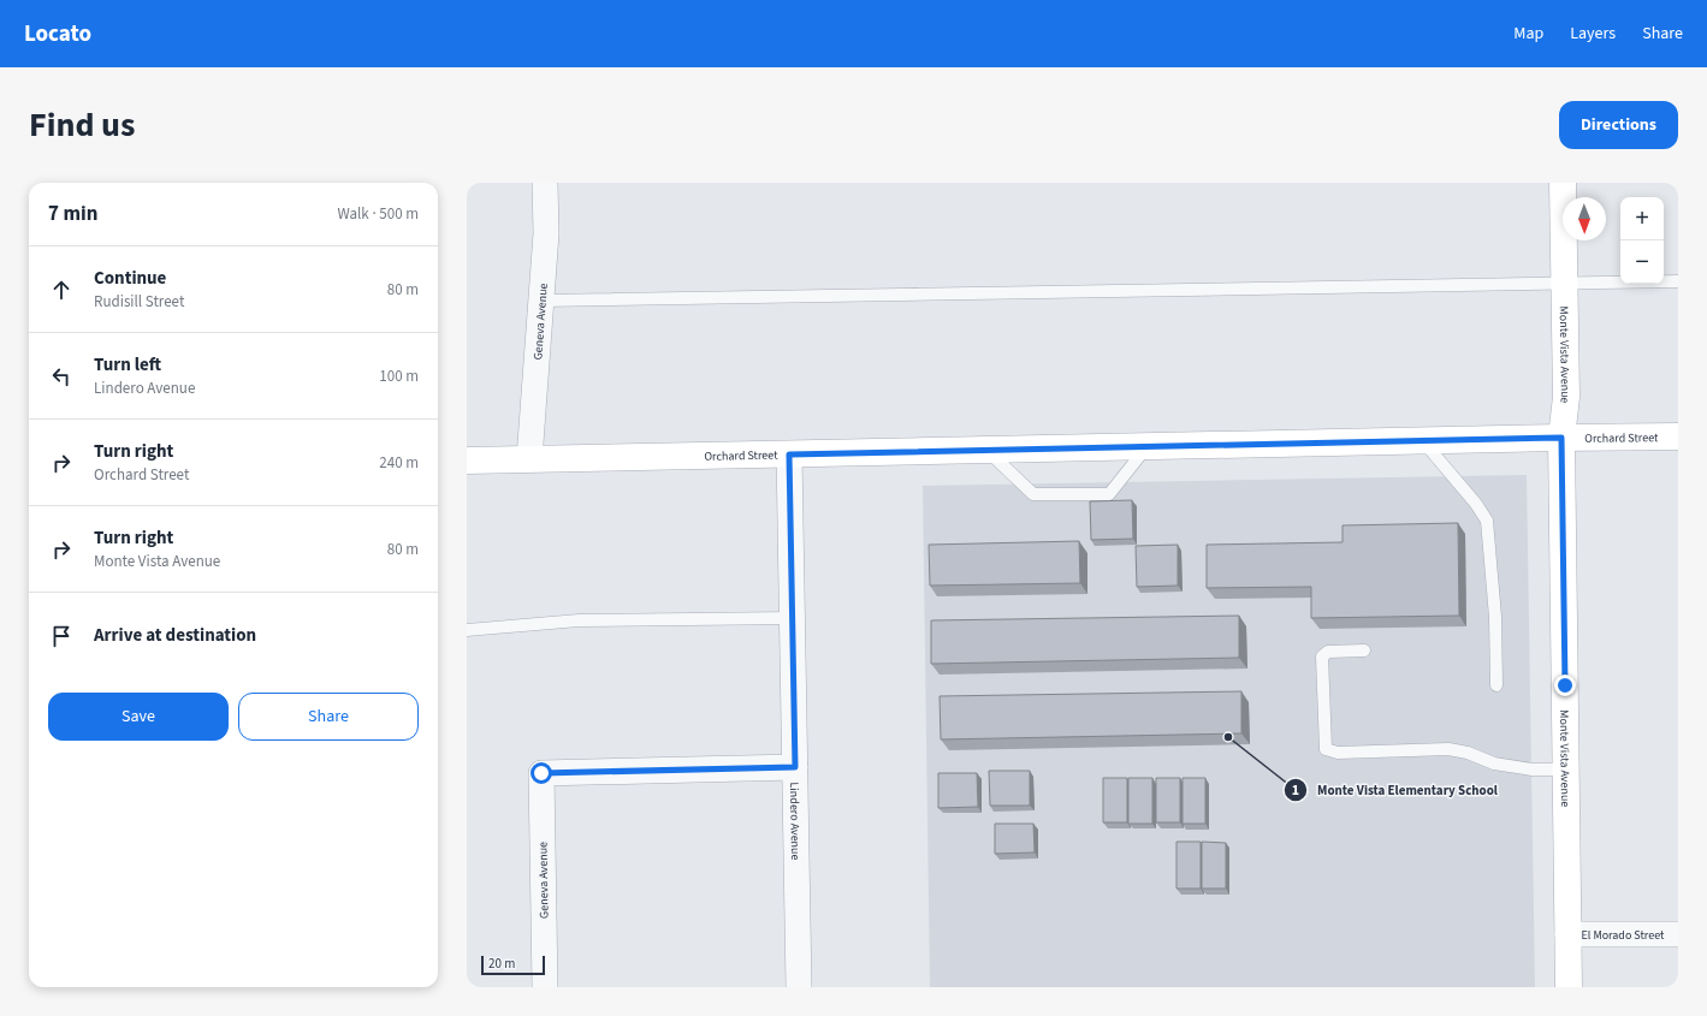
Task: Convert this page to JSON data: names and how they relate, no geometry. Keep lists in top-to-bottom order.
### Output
{
  "streets": {
    "street": [
      "Geneva Avenue",
      "Monte Vista Avenue",
      "Orchard Street",
      "Lindero Avenue",
      "El Morado Street"
    ]
  },
  "crossings": [
    ["Geneva Avenue", "Orchard Street"],
    ["Geneva Avenue", "Lindero Avenue"],
    ["Monte Vista Avenue", "Orchard Street"],
    ["Monte Vista Avenue", "El Morado Street"],
    ["Orchard Street", "Lindero Avenue"]
  ],
  "places": ["Monte Vista Elementary School"],
  "scale_bar": "20 m",
  "north": "bottom",
  "page": {
    "header": "Locato",
    "nav": ["Map", "Layers", "Share"],
    "title": "Find us",
    "buttons": [
      "Directions",
      ["Save", "Share"]
    ],
    "heading": ["7 min", "Walk · 500 m"],
    "map_buttons": ["+", "−"],
    "list": [
      ["Continue", "Rudisill Street", "80 m"],
      ["Turn left", "Lindero Avenue", "100 m"],
      ["Turn right", "Orchard Street", "240 m"],
      ["Turn right", "Monte Vista Avenue", "80 m"],
      "Arrive at destination"
    ],
    "scale": "20 m"
  }
}
